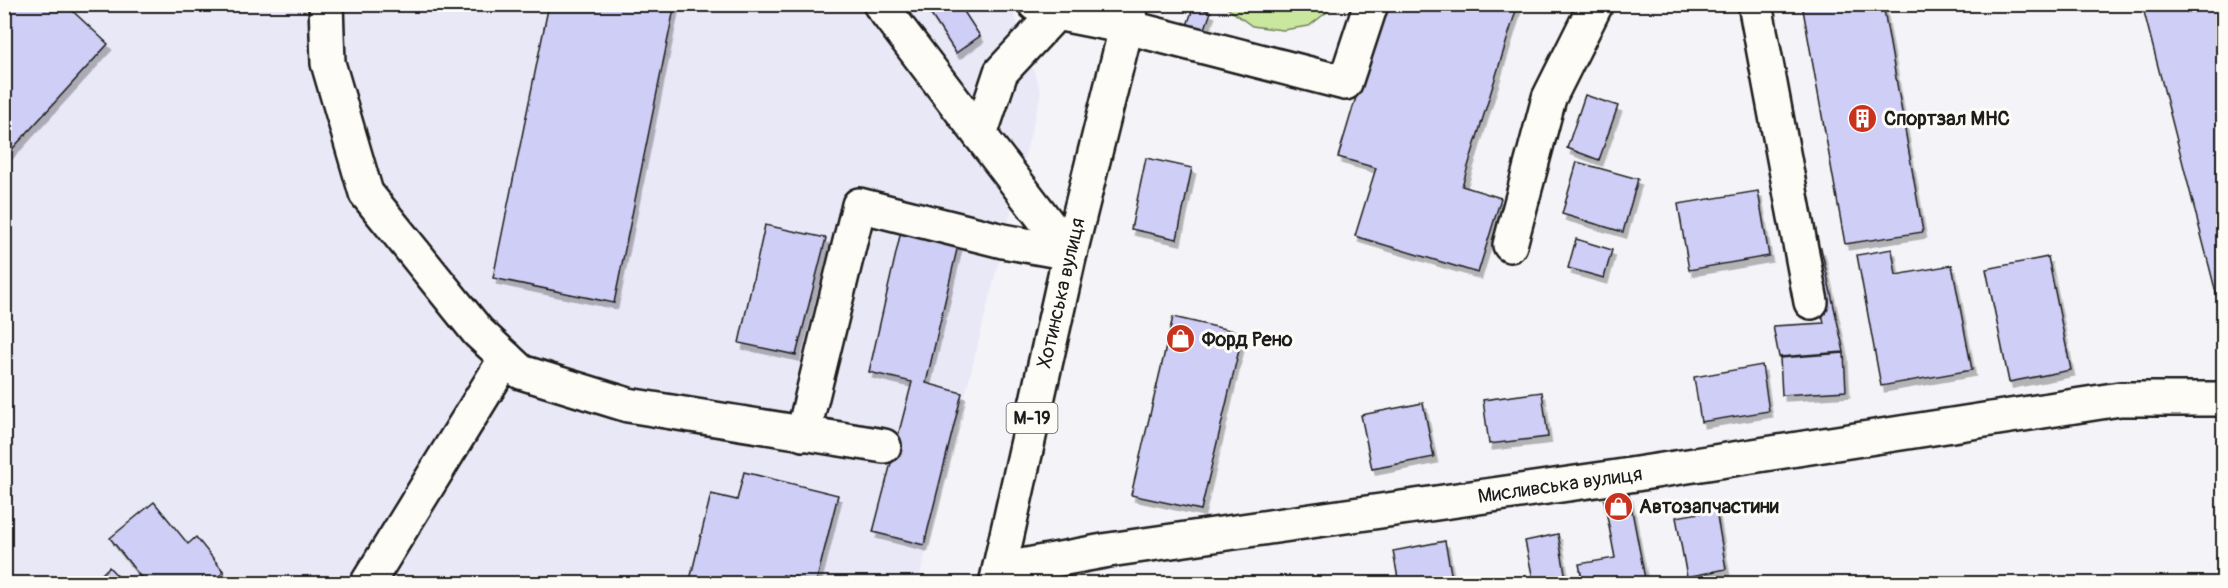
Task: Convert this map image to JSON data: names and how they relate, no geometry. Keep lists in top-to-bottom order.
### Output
{
  "streets": {
    "main road": ["Хотинська вулиця", "М-19", "Мисливська вулиця"]
  },
  "crossings": [
    ["Хотинська вулиця", "Мисливська вулиця"]
  ],
  "places": {
    "building": ["Спортзал МНС"],
    "shop": ["Форд Рено", "Автозапчастини"]
  }
}
